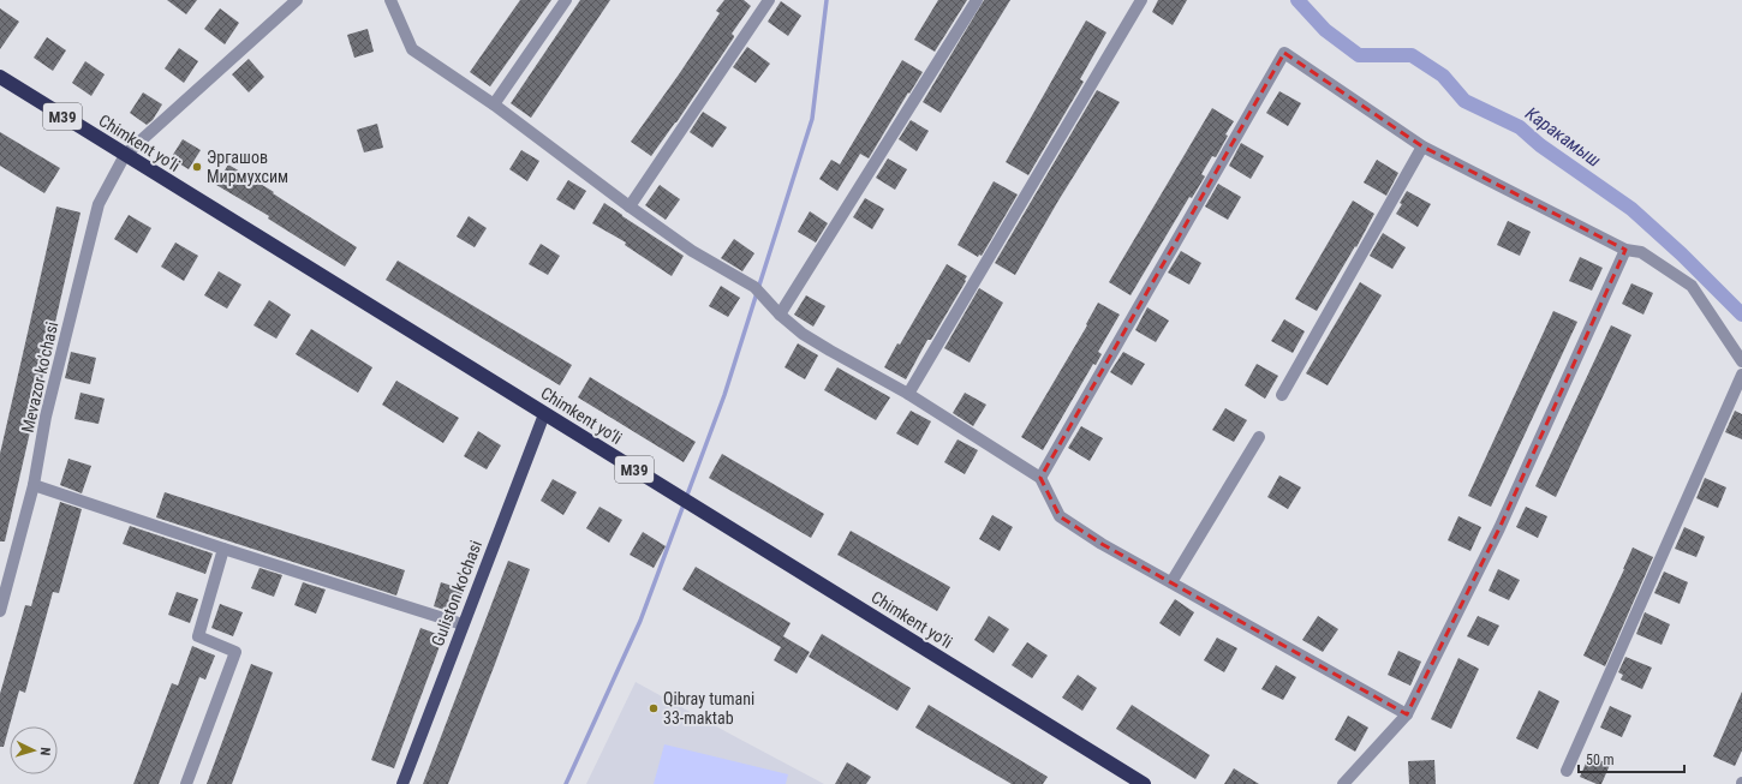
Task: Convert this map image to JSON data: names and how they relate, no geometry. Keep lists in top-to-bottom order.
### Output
{
  "streets": {
    "highway": ["M39", "Chimkent yo‘li"],
    "main road": ["Guliston ko'chasi"],
    "street": ["Mevazor ko'chasi"]
  },
  "crossings": [
    ["Chimkent yo‘li", "Mevazor ko'chasi"],
    ["Chimkent yo‘li", "Guliston ko'chasi"]
  ],
  "water": ["Каракамыш"],
  "places": ["Эргашов Мирмухсим", "Qibray tumani 33-maktab"],
  "scale_bar": "50 m",
  "north": "right"
}
